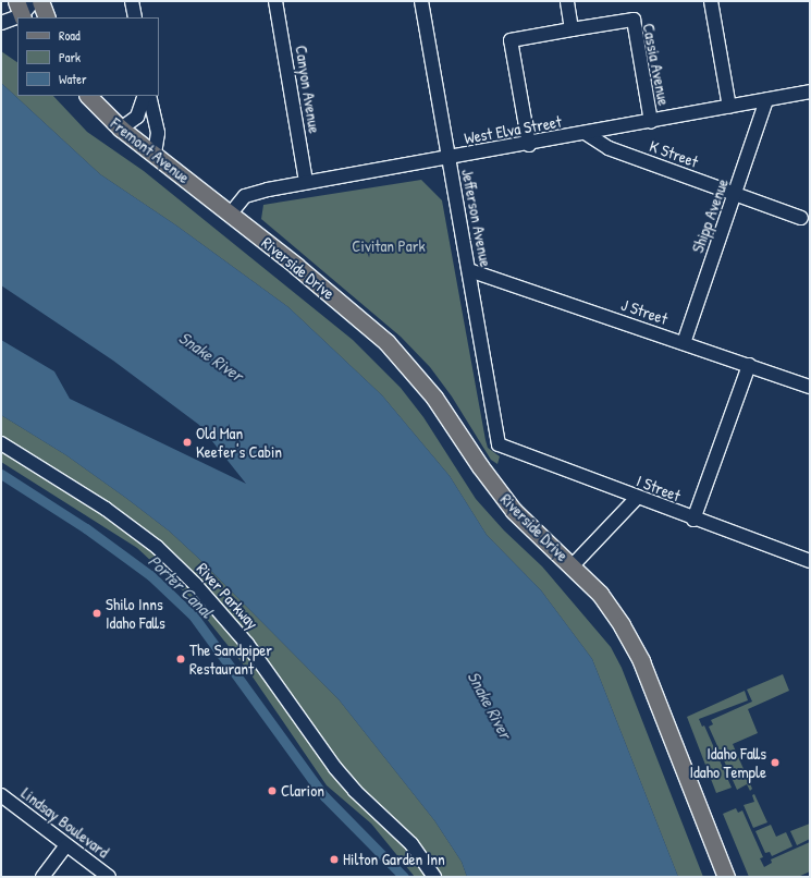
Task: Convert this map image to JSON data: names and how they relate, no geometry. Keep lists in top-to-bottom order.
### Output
{
  "streets": {
    "main road": ["Fremont Avenue", "Riverside Drive"],
    "street": [
      "Cassia Avenue",
      "Canyon Avenue",
      "West Elva Street",
      "K Street",
      "Shipp Avenue",
      "Jefferson Avenue",
      "J Street",
      "I Street",
      "River Parkway",
      "Lindsay Boulevard"
    ]
  },
  "crossings": [
    ["Cassia Avenue", "West Elva Street"],
    ["Canyon Avenue", "West Elva Street"],
    ["West Elva Street", "Fremont Avenue"],
    ["West Elva Street", "K Street"],
    ["West Elva Street", "Shipp Avenue"],
    ["West Elva Street", "Jefferson Avenue"],
    ["West Elva Street", "Riverside Drive"],
    ["Fremont Avenue", "Riverside Drive"],
    ["K Street", "Shipp Avenue"],
    ["Shipp Avenue", "J Street"],
    ["Jefferson Avenue", "J Street"],
    ["Jefferson Avenue", "I Street"]
  ],
  "water": ["Snake River", "Porter Canal"],
  "parks": ["Civitan Park"],
  "places": [
    "Old Man Keefer's Cabin",
    "Shilo Inns Idaho Falls",
    "The Sandpiper Restaurant",
    "Idaho Falls Idaho Temple",
    "Clarion",
    "Hilton Garden Inn"
  ],
  "legend": ["Road", "Park", "Water"]
}
